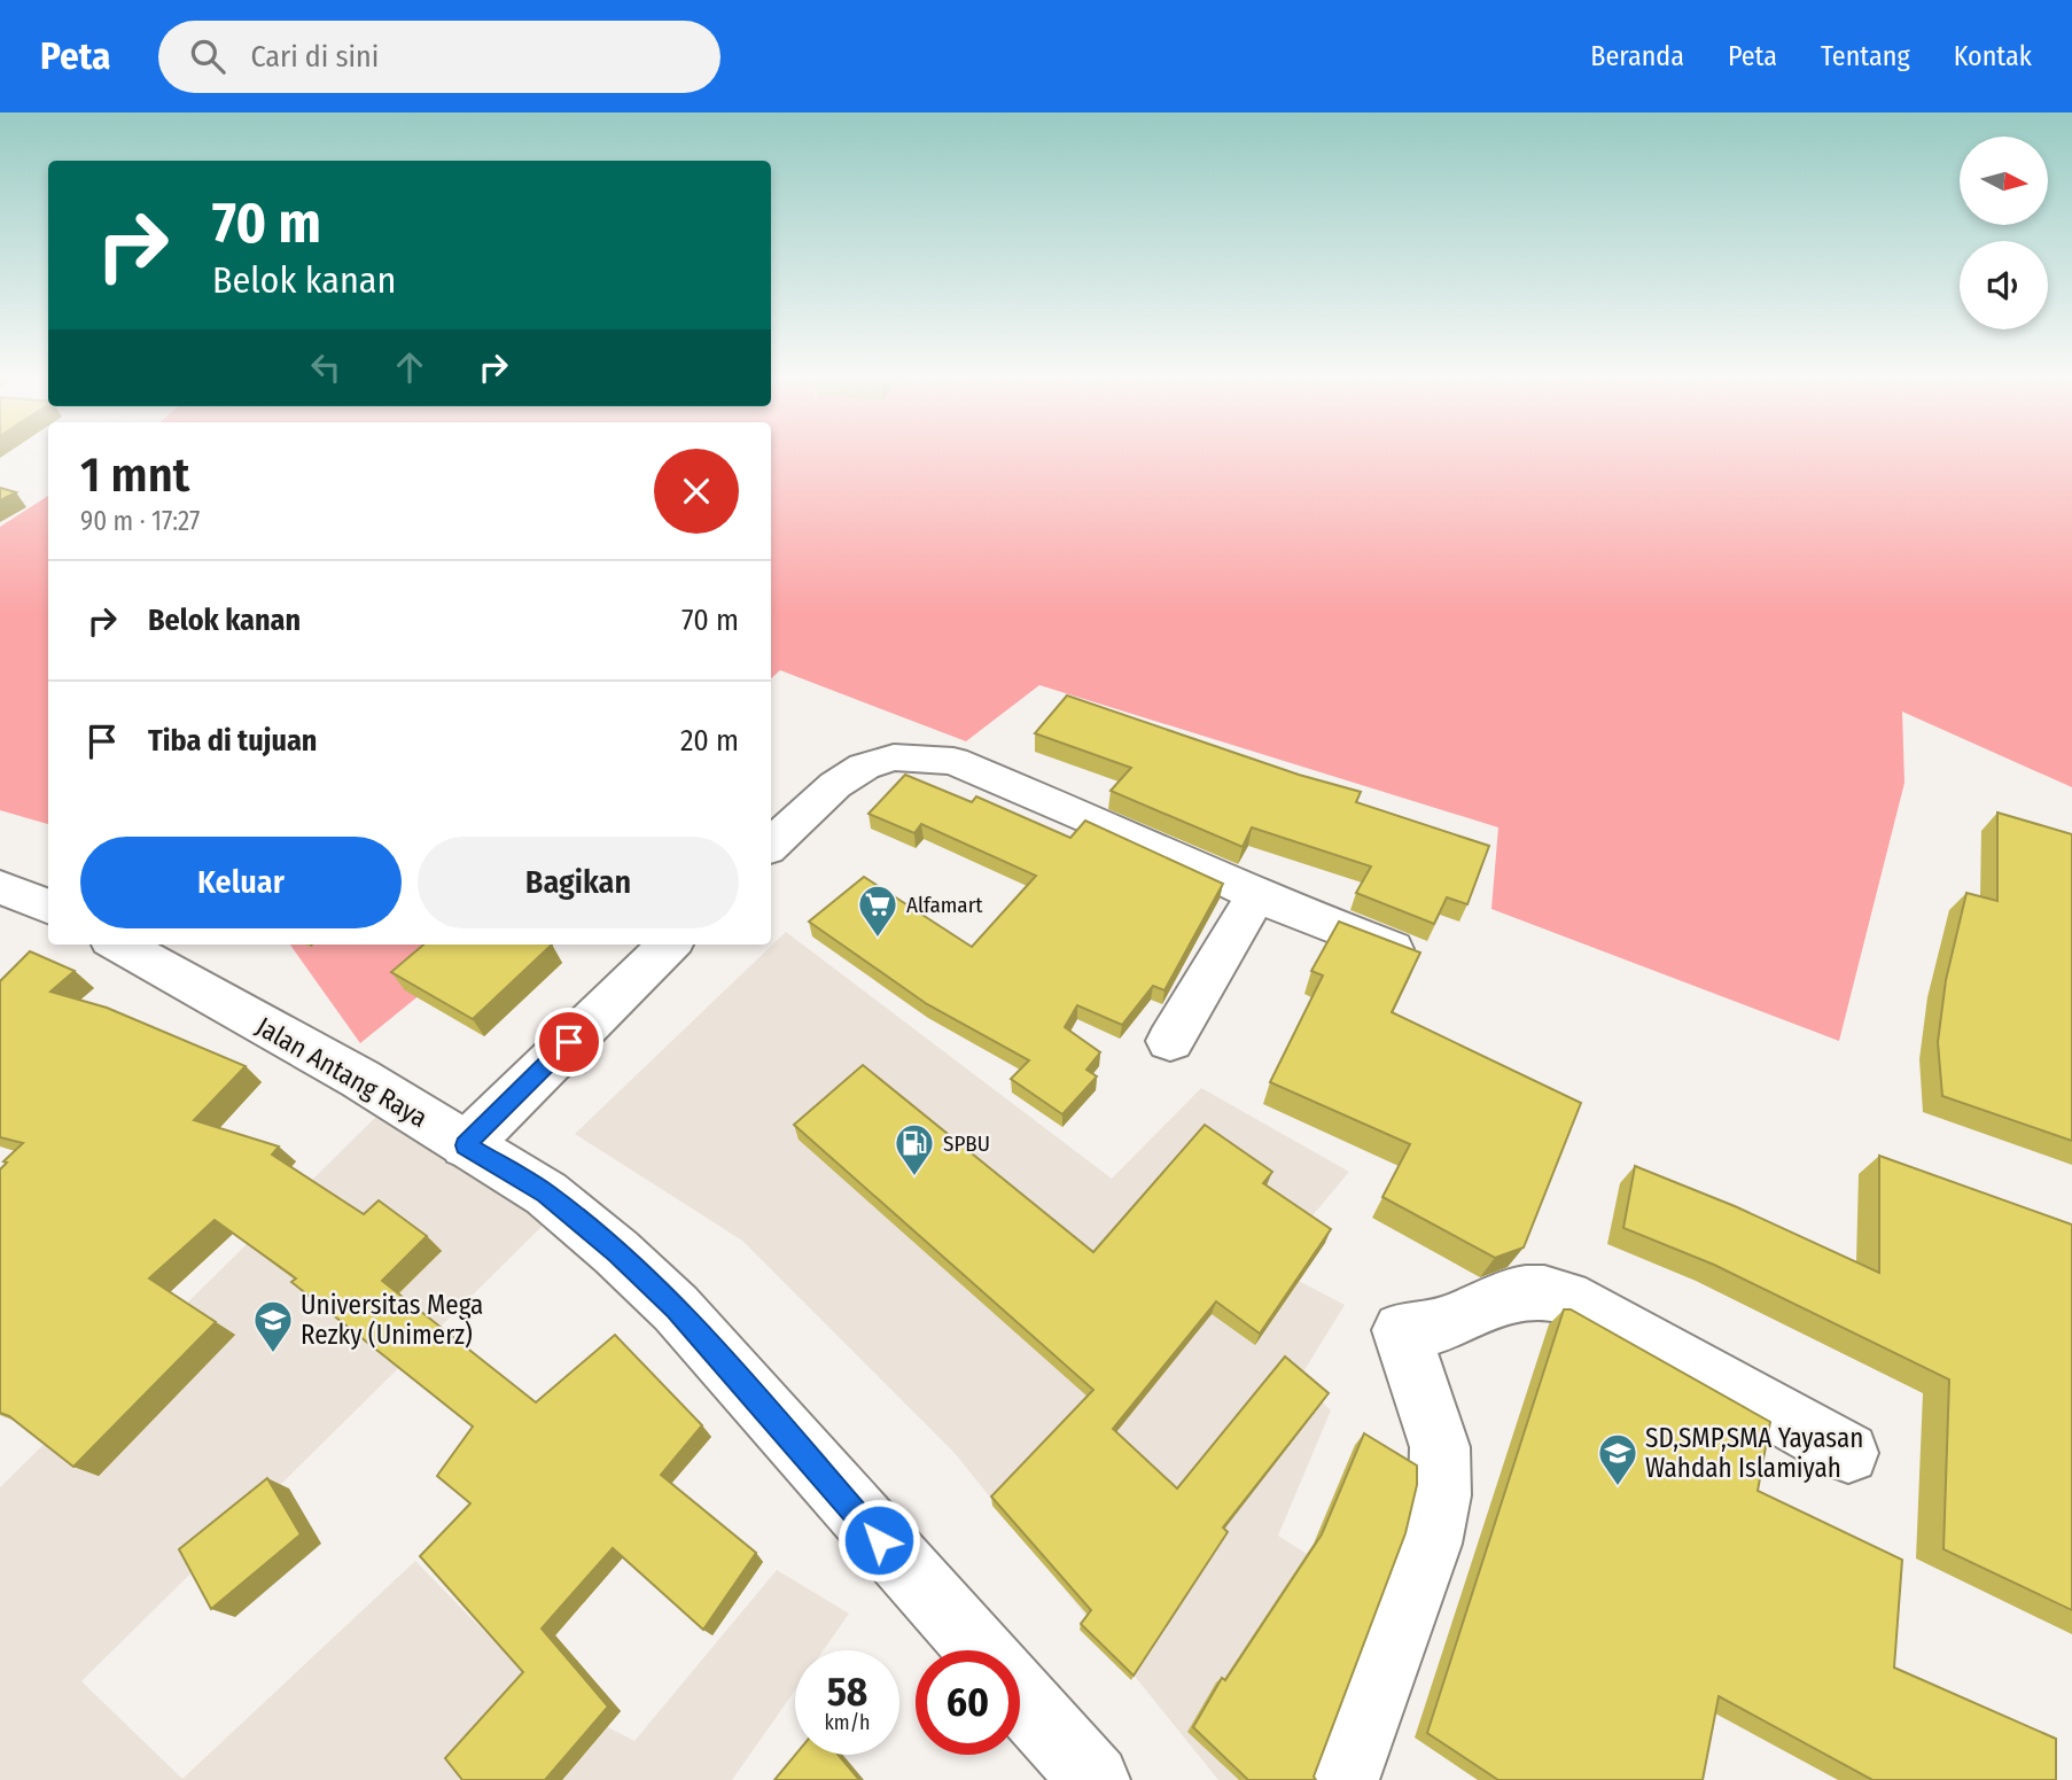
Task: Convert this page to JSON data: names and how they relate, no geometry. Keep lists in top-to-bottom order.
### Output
{
  "streets": {
    "street": ["Jalan Antang Raya"]
  },
  "places": {
    "supermarket": ["Alfamart"],
    "fuel station": ["SPBU"],
    "school or university": ["Universitas Mega Rezky (Unimerz)", "SD,SMP,SMA Yayasan Wahdah Islamiyah"]
  },
  "north": "right",
  "page": {
    "header": "Peta",
    "search": "Cari di sini",
    "nav": [
      "Beranda",
      "Peta",
      "Tentang",
      "Kontak"
    ],
    "turn": ["70 m", "Belok kanan"],
    "heading": ["1 mnt", "90 m · 17:27"],
    "list": [
      {
        "name": "Belok kanan",
        "value": "70 m"
      },
      {
        "name": "Tiba di tujuan",
        "value": "20 m"
      }
    ],
    "buttons": ["Keluar", "Bagikan"],
    "speed": "58 km/h",
    "limit": "60"
  }
}
